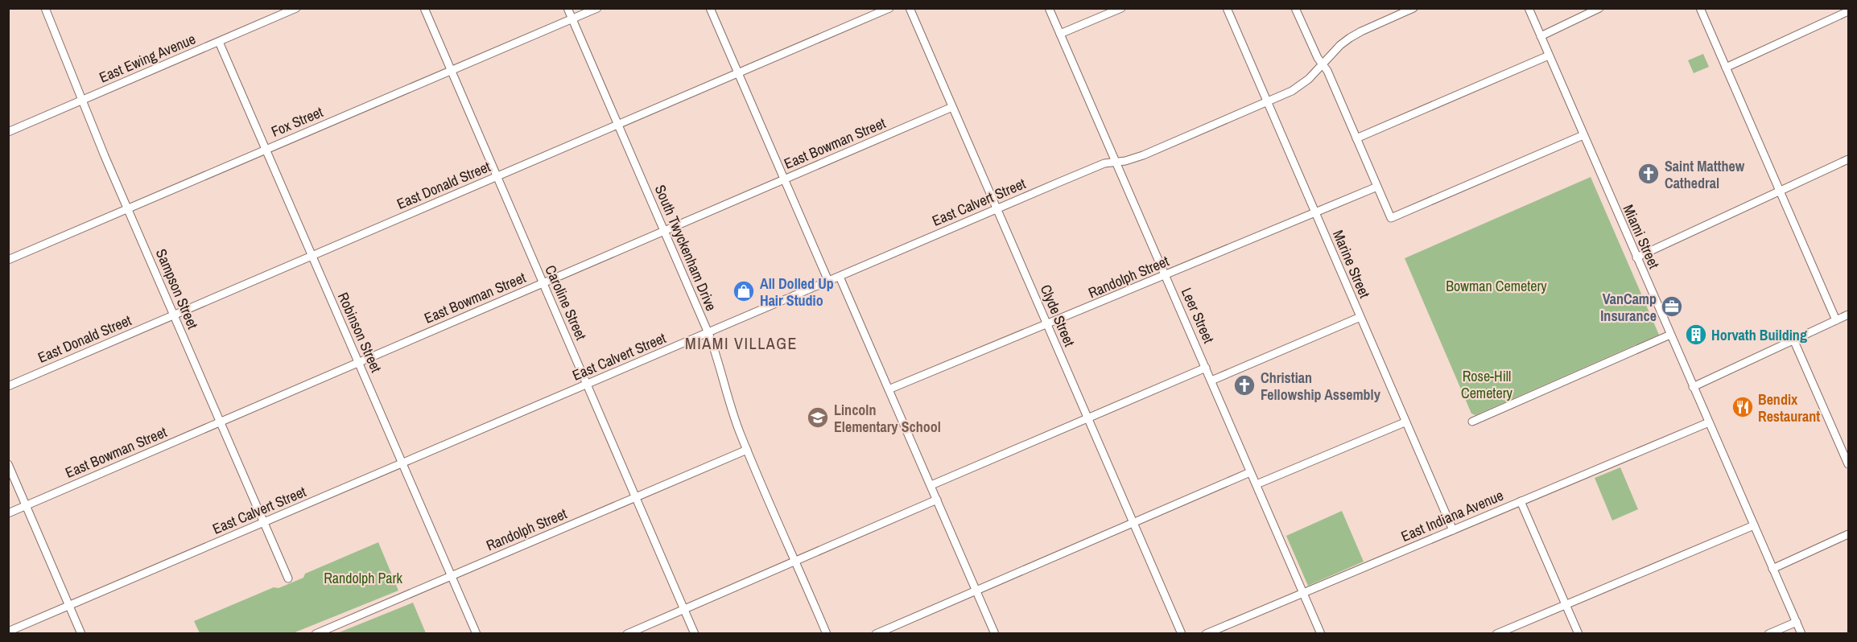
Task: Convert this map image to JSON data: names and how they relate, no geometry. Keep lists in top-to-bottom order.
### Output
{
  "streets": {
    "street": [
      "East Ewing Avenue",
      "Fox Street",
      "East Bowman Street",
      "East Donald Street",
      "East Calvert Street",
      "Miami Street",
      "South Twyckenham Drive",
      "Marine Street",
      "Randolph Street",
      "Sampson Street",
      "Caroline Street",
      "Clyde Street",
      "Leer Street",
      "Robinson Street",
      "East Indiana Avenue"
    ]
  },
  "crossings": [
    ["East Ewing Avenue", "Sampson Street"],
    ["East Ewing Avenue", "Robinson Street"],
    ["Fox Street", "South Twyckenham Drive"],
    ["Fox Street", "Sampson Street"],
    ["Fox Street", "Caroline Street"],
    ["Fox Street", "Robinson Street"],
    ["East Bowman Street", "South Twyckenham Drive"],
    ["East Bowman Street", "Sampson Street"],
    ["East Bowman Street", "Caroline Street"],
    ["East Bowman Street", "Clyde Street"],
    ["East Bowman Street", "Robinson Street"],
    ["East Donald Street", "South Twyckenham Drive"],
    ["East Donald Street", "Sampson Street"],
    ["East Donald Street", "Caroline Street"],
    ["East Donald Street", "Robinson Street"],
    ["East Calvert Street", "South Twyckenham Drive"],
    ["East Calvert Street", "Marine Street"],
    ["East Calvert Street", "Sampson Street"],
    ["East Calvert Street", "Caroline Street"],
    ["East Calvert Street", "Clyde Street"],
    ["East Calvert Street", "Leer Street"],
    ["East Calvert Street", "Robinson Street"],
    ["Miami Street", "East Indiana Avenue"],
    ["South Twyckenham Drive", "Randolph Street"],
    ["Marine Street", "Randolph Street"],
    ["Marine Street", "East Indiana Avenue"],
    ["Randolph Street", "Caroline Street"],
    ["Randolph Street", "Clyde Street"],
    ["Randolph Street", "Leer Street"],
    ["Randolph Street", "Robinson Street"],
    ["Leer Street", "East Indiana Avenue"]
  ],
  "districts": ["MIAMI VILLAGE"],
  "parks": ["Bowman Cemetery", "Rose-Hill Cemetery", "Randolph Park"],
  "places": {
    "church": ["Saint Matthew Cathedral", "Christian Fellowship Assembly"],
    "shop": ["All Dolled Up Hair Studio"],
    "office": ["VanCamp Insurance"],
    "building": ["Horvath Building"],
    "restaurant": ["Bendix Restaurant"],
    "school or university": ["Lincoln Elementary School"]
  }
}
